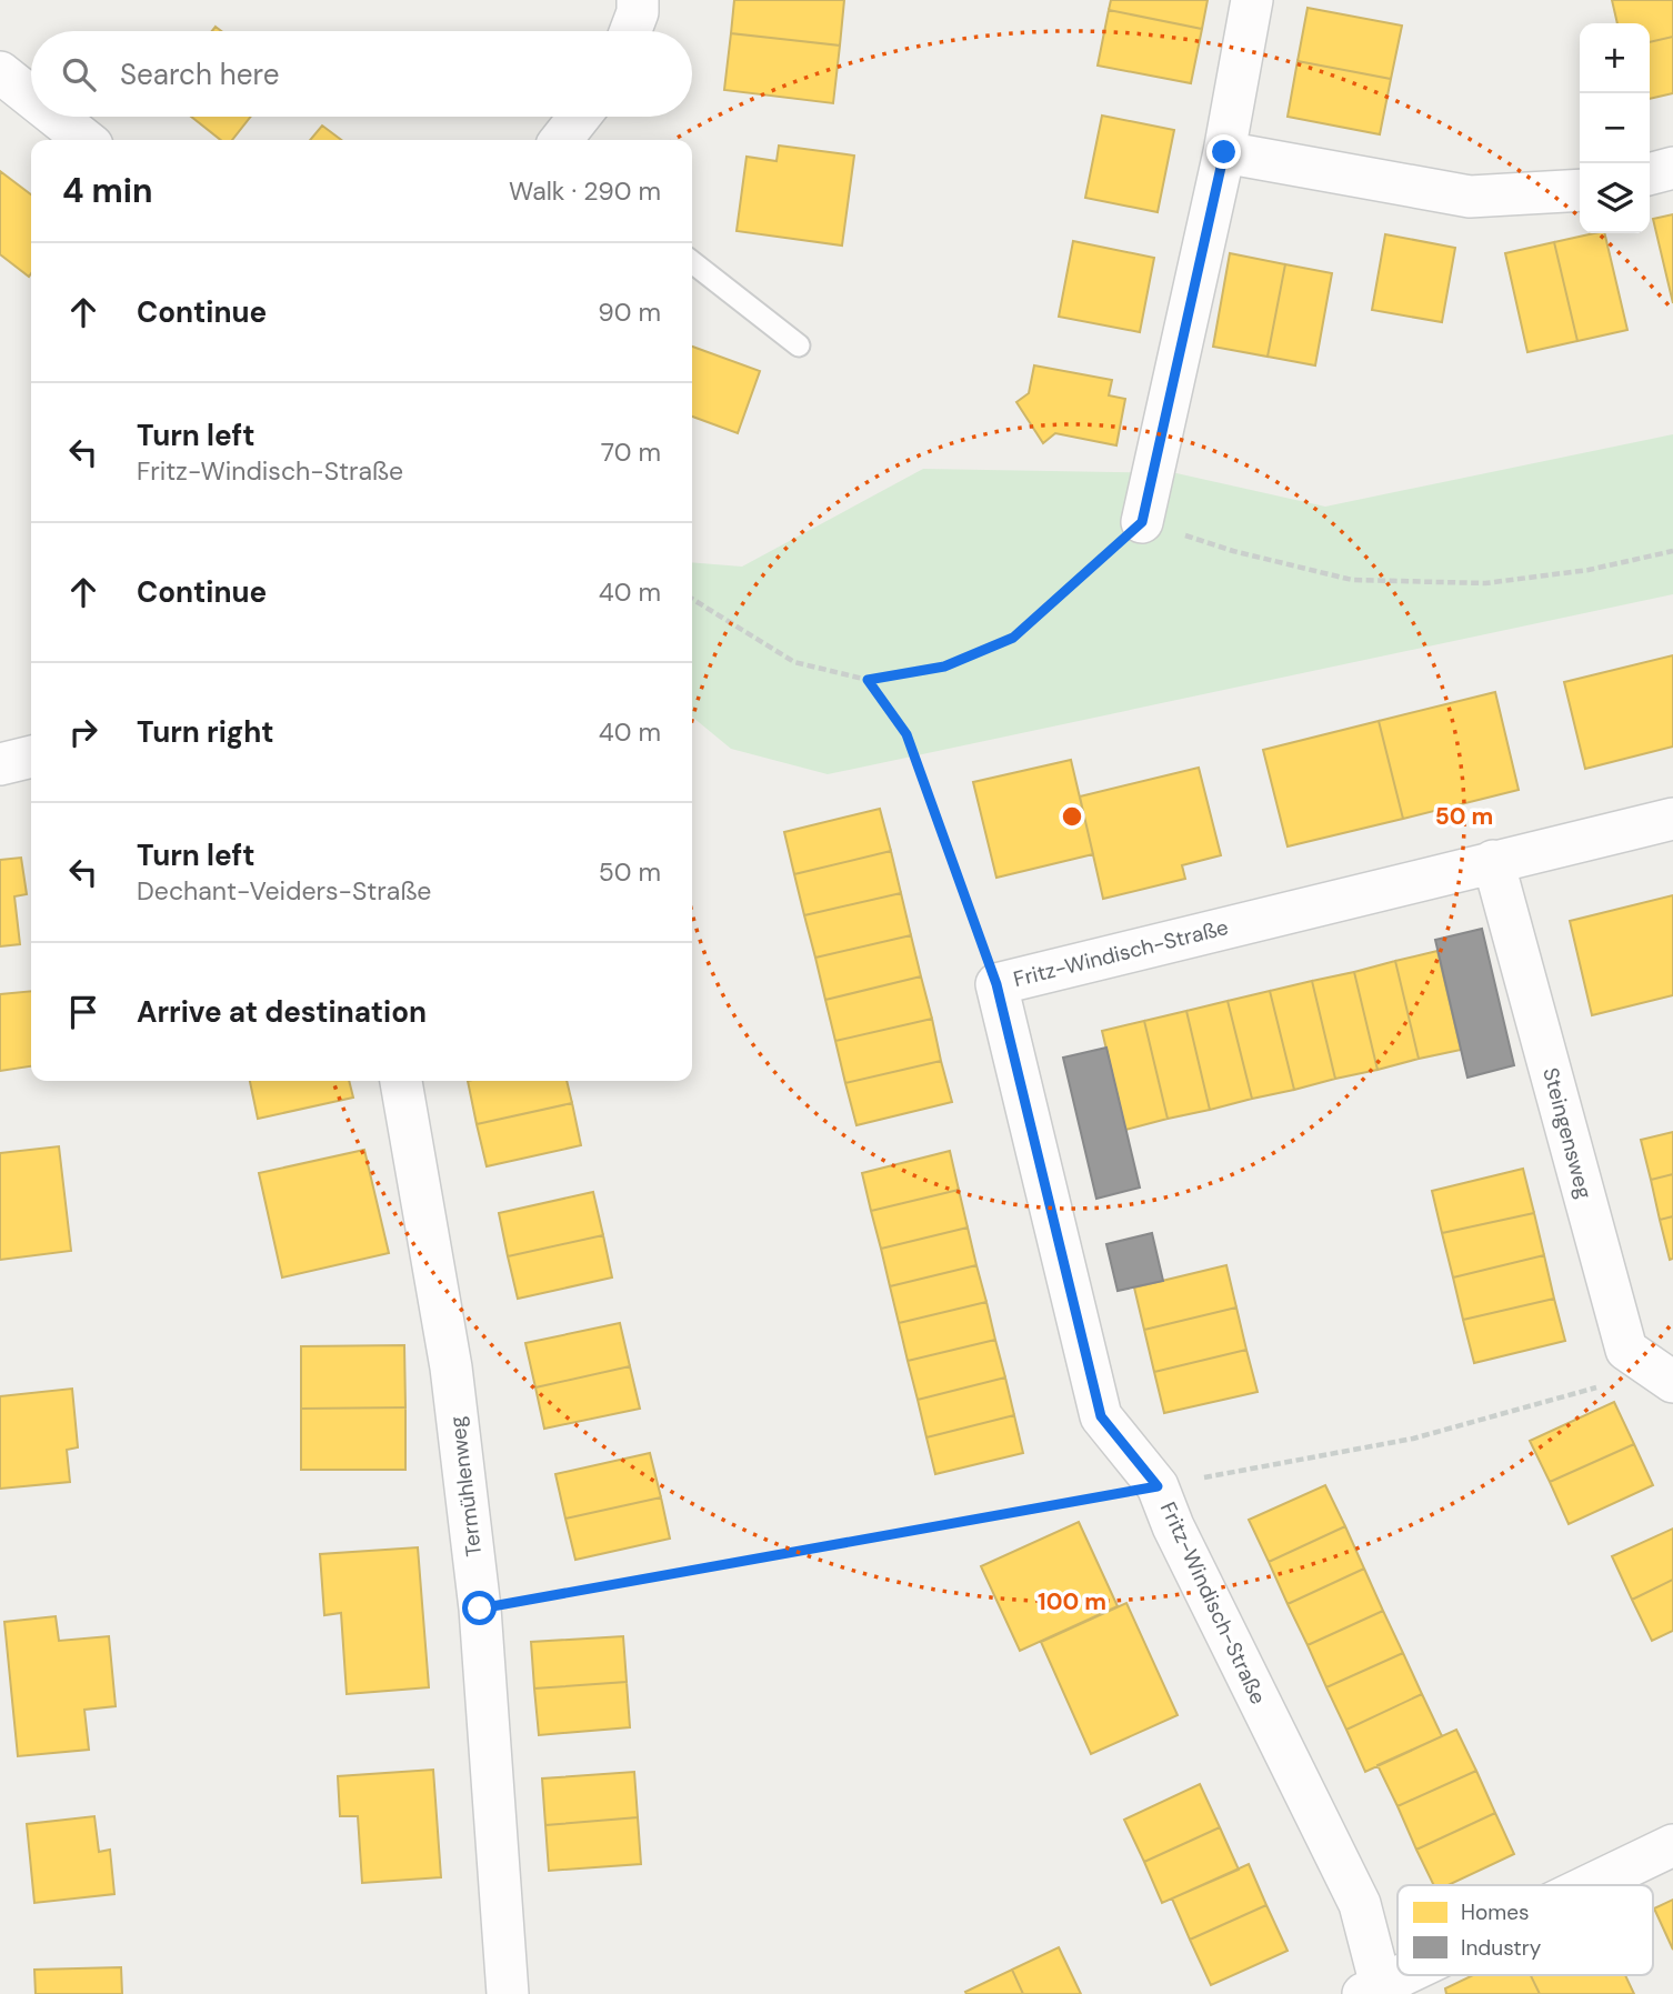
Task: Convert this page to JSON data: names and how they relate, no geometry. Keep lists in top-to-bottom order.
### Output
{
  "streets": {
    "street": ["Fritz-Windisch-Straße", "Steingensweg", "Termühlenweg"]
  },
  "crossings": [
    ["Fritz-Windisch-Straße", "Steingensweg"]
  ],
  "legend": ["Homes", "Industry"],
  "page": {
    "map_buttons": ["+", "−"],
    "search": "Search here",
    "heading": ["4 min", "Walk · 290 m"],
    "list": [
      ["Continue", "90 m"],
      ["Turn left", "Fritz-Windisch-Straße", "70 m"],
      ["Continue", "40 m"],
      ["Turn right", "40 m"],
      ["Turn left", "Dechant-Veiders-Straße", "50 m"],
      "Arrive at destination"
    ]
  },
  "rings": ["50 m", "100 m"]
}
